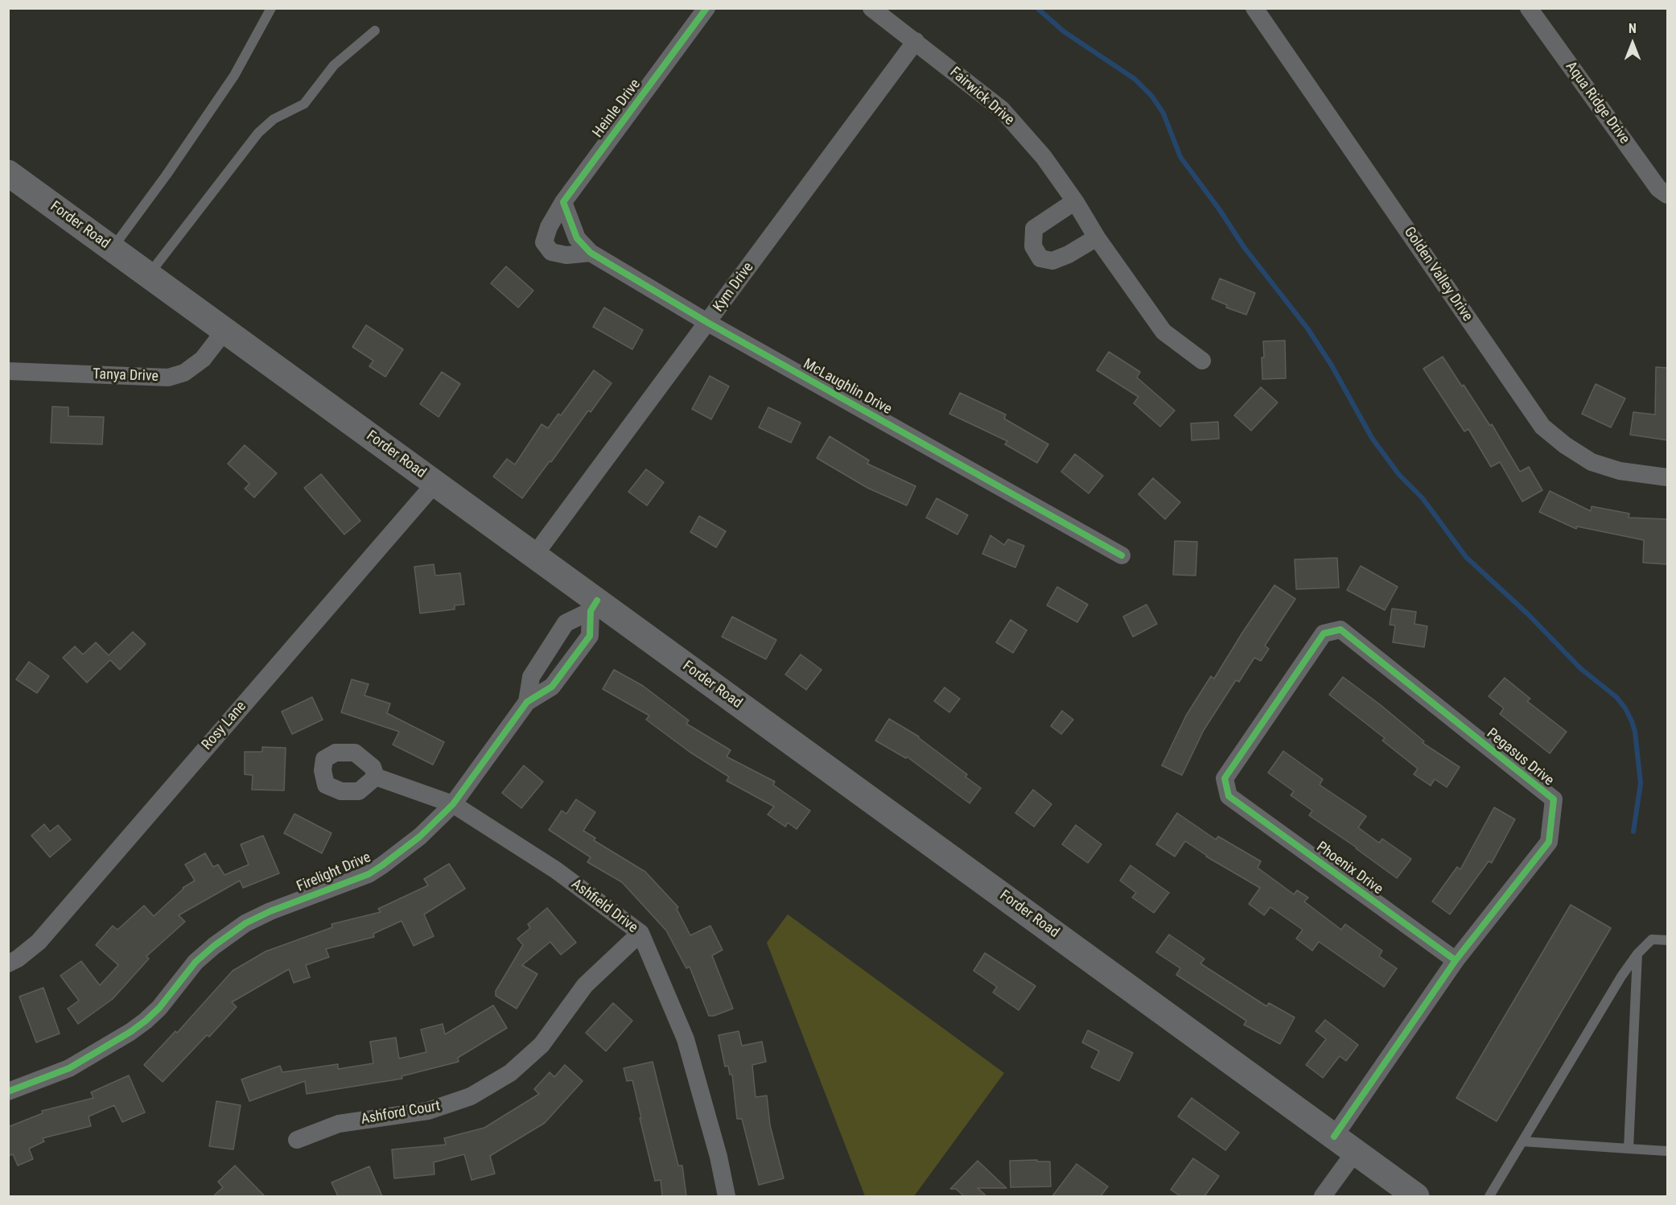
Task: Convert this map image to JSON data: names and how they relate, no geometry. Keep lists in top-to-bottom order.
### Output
{
  "streets": {
    "main road": ["Forder Road"],
    "street": [
      "Fairwick Drive",
      "Aqua Ridge Drive",
      "Heinle Drive",
      "Golden Valley Drive",
      "Kym Drive",
      "Tanya Drive",
      "McLaughlin Drive",
      "Rosy Lane",
      "Pegasus Drive",
      "Phoenix Drive",
      "Firelight Drive",
      "Ashfield Drive",
      "Ashford Court"
    ]
  },
  "crossings": [
    ["Fairwick Drive", "Kym Drive"],
    ["Heinle Drive", "McLaughlin Drive"],
    ["Forder Road", "Kym Drive"],
    ["Forder Road", "Tanya Drive"],
    ["Forder Road", "Rosy Lane"],
    ["Forder Road", "Pegasus Drive"],
    ["Forder Road", "Firelight Drive"],
    ["Kym Drive", "McLaughlin Drive"],
    ["Pegasus Drive", "Phoenix Drive"],
    ["Firelight Drive", "Ashfield Drive"],
    ["Ashfield Drive", "Ashford Court"]
  ],
  "north": "top"
}
